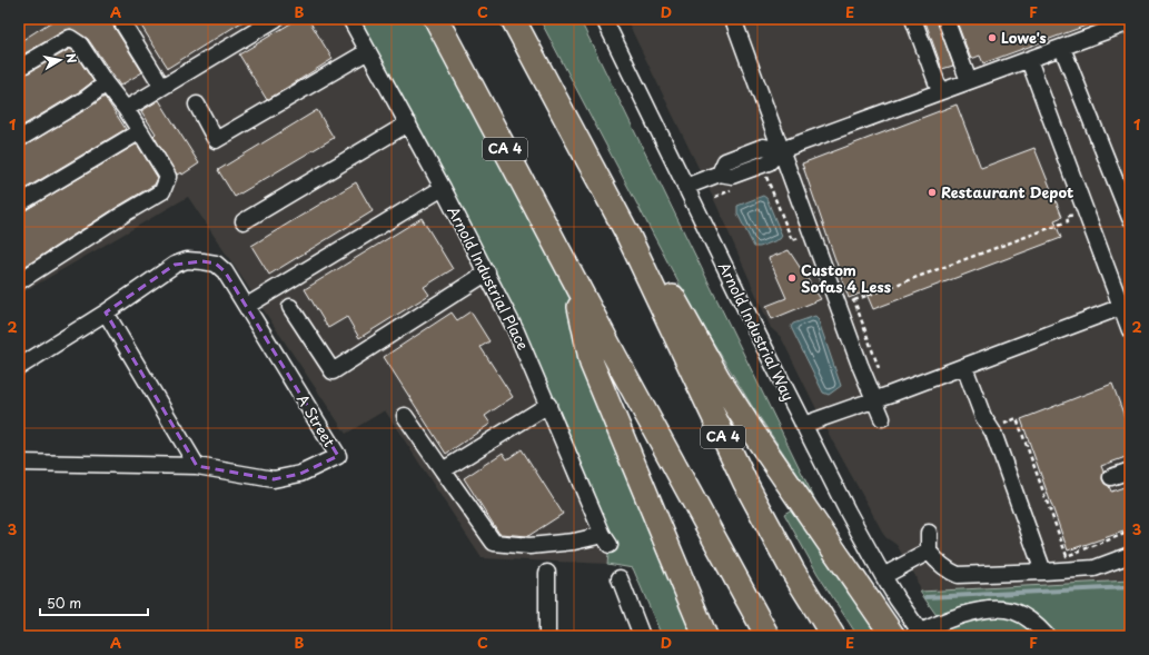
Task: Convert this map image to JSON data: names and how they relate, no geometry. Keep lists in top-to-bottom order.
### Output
{
  "streets": {
    "highway": ["CA 4"],
    "street": ["Arnold Industrial Place", "Arnold Industrial Way", "A Street"]
  },
  "places": ["Lowe's", "Restaurant Depot", "Custom Sofas 4 Less"],
  "scale_bar": "50 m",
  "north": "right",
  "grid": {
    "columns": [
      "A",
      "B",
      "C",
      "D",
      "E",
      "F"
    ],
    "rows": ["1", "2", "3"]
  }
}
